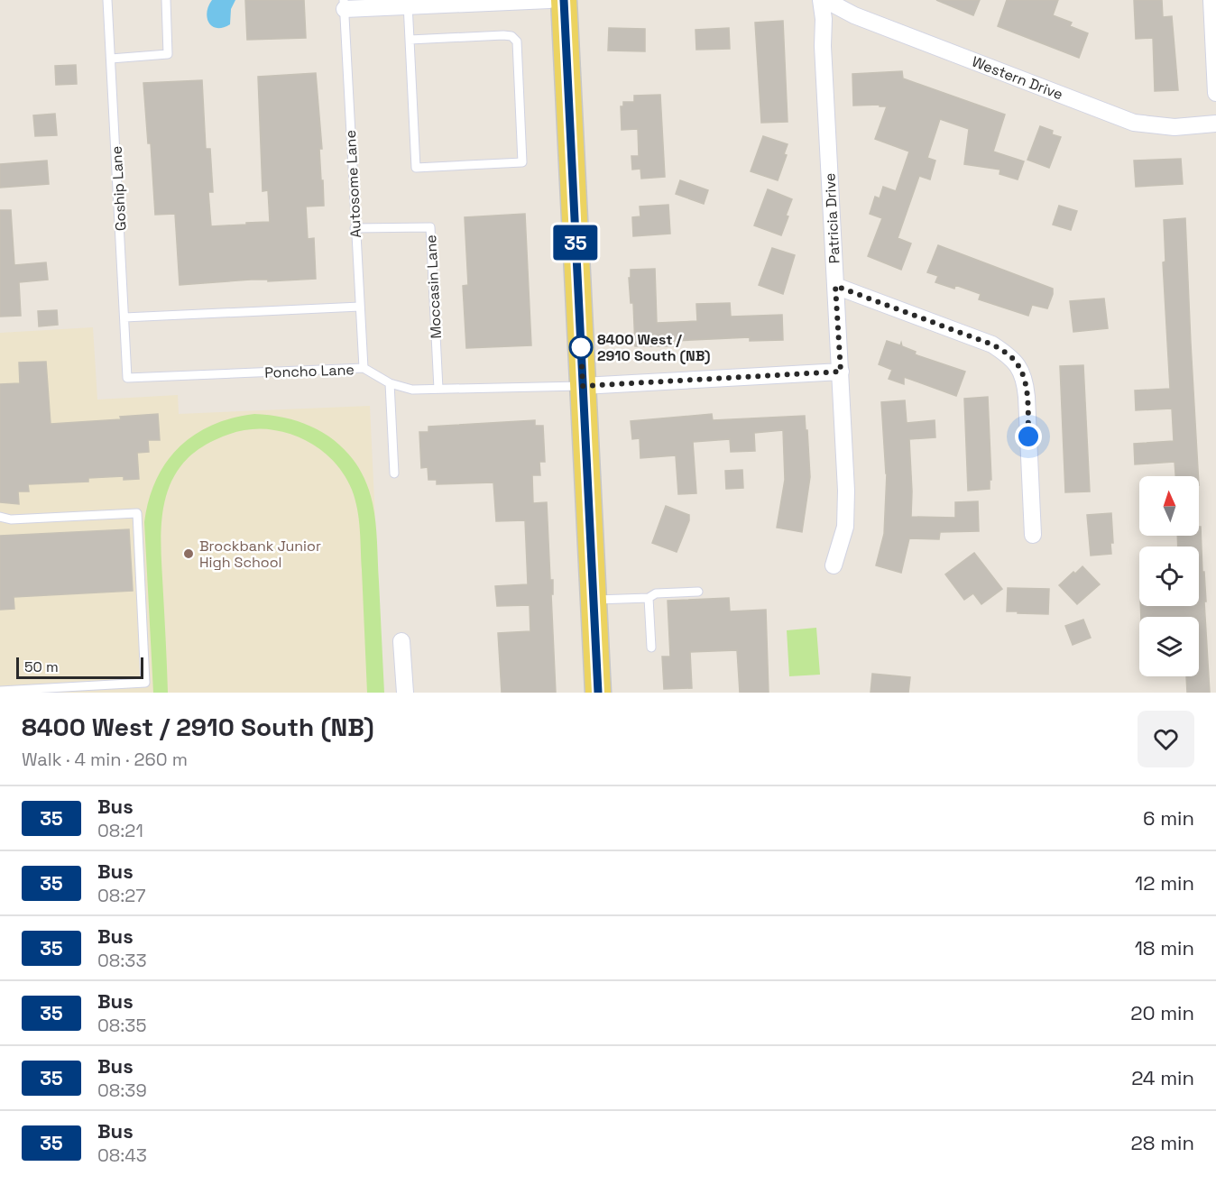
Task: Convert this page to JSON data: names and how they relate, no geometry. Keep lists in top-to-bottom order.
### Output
{
  "streets": {
    "street": ["Western Drive", "Patricia Drive"],
    "lane": [
      "Autosome Lane",
      "Goship Lane",
      "Moccasin Lane",
      "Poncho Lane"
    ]
  },
  "crossings": [
    ["Autosome Lane", "Moccasin Lane"],
    ["Autosome Lane", "Poncho Lane"],
    ["Goship Lane", "Poncho Lane"],
    ["Moccasin Lane", "Poncho Lane"]
  ],
  "places": ["8400 West / 2910 South (NB)", "Brockbank Junior High School"],
  "lines": ["bus line 35"],
  "scale_bar": "50 m",
  "north": "top",
  "page": {
    "on_map": "35",
    "scale": "50 m",
    "heading": ["8400 West / 2910 South (NB)", "Walk · 4 min · 260 m"],
    "list": [
      {
        "mark": "35",
        "name": "Bus",
        "note": "08:21",
        "value": "6 min"
      },
      {
        "mark": "35",
        "name": "Bus",
        "note": "08:27",
        "value": "12 min"
      },
      {
        "mark": "35",
        "name": "Bus",
        "note": "08:33",
        "value": "18 min"
      },
      {
        "mark": "35",
        "name": "Bus",
        "note": "08:35",
        "value": "20 min"
      },
      {
        "mark": "35",
        "name": "Bus",
        "note": "08:39",
        "value": "24 min"
      },
      {
        "mark": "35",
        "name": "Bus",
        "note": "08:43",
        "value": "28 min"
      }
    ]
  }
}
